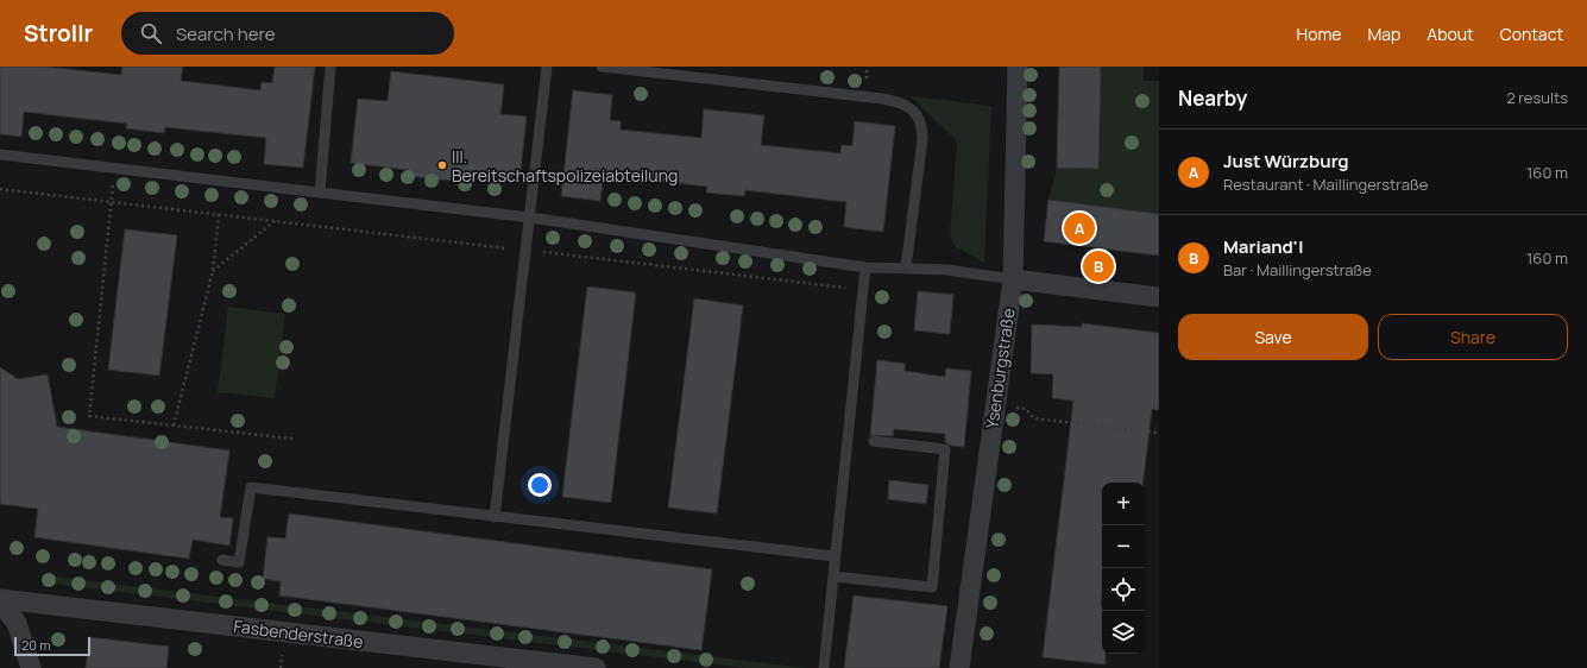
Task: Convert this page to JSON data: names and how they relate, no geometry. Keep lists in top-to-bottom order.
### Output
{
  "streets": {
    "street": ["Ysenburgstraße", "Fasbenderstraße"]
  },
  "places": ["III. Bereitschaftspolizeiabteilung"],
  "scale_bar": "20 m",
  "page": {
    "header": "Strollr",
    "search": "Search here",
    "nav": [
      "Home",
      "Map",
      "About",
      "Contact"
    ],
    "heading": ["Nearby", "2 results"],
    "list": [
      {
        "mark": "A",
        "name": "Just Würzburg",
        "note": "Restaurant · Maillingerstraße",
        "value": "160 m"
      },
      {
        "mark": "B",
        "name": "Mariand'l",
        "note": "Bar · Maillingerstraße",
        "value": "160 m"
      }
    ],
    "pins": ["A", "B"],
    "buttons": ["Save", "Share"],
    "map_buttons": ["+", "−"],
    "scale": "20 m"
  }
}
